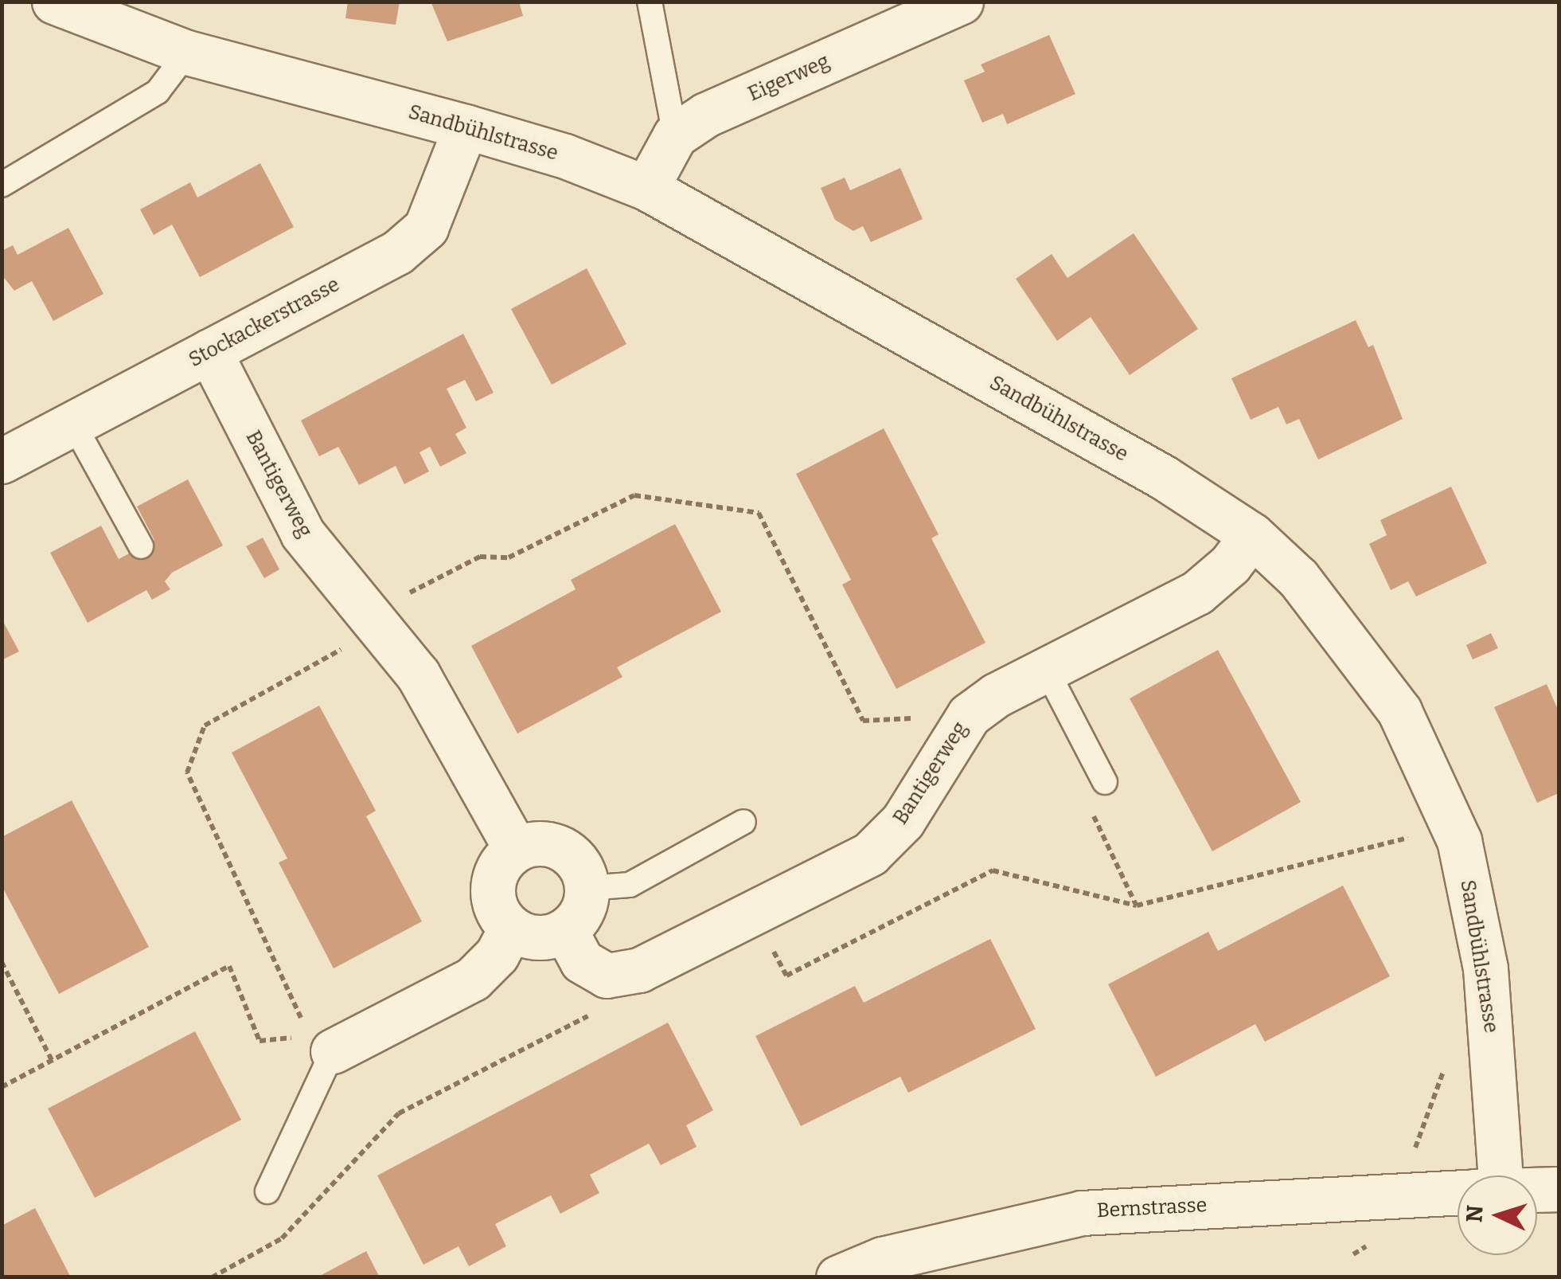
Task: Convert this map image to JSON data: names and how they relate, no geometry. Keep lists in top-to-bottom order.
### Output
{
  "streets": {
    "street": [
      "Eigerweg",
      "Sandbühlstrasse",
      "Stockackerstrasse",
      "Bantigerweg",
      "Bernstrasse"
    ]
  },
  "crossings": [
    ["Eigerweg", "Sandbühlstrasse"],
    ["Sandbühlstrasse", "Stockackerstrasse"],
    ["Sandbühlstrasse", "Bantigerweg"],
    ["Stockackerstrasse", "Bantigerweg"]
  ],
  "north": "left"
}
